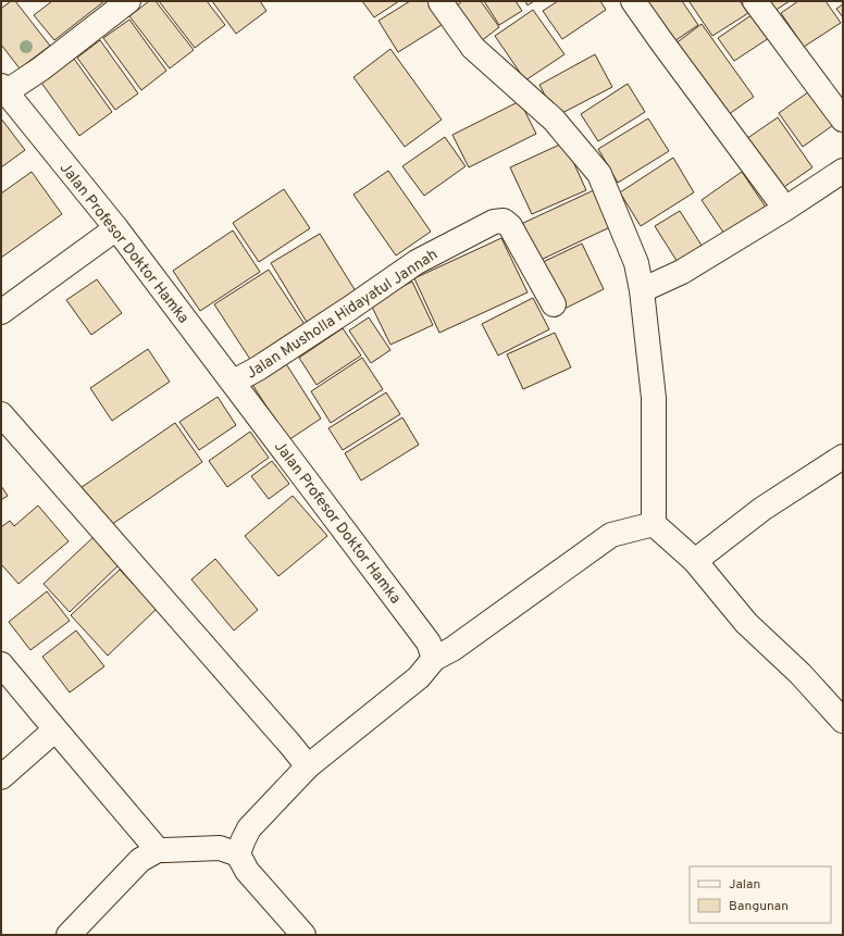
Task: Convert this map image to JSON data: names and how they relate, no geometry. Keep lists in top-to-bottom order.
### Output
{
  "streets": {
    "street": ["Jalan Profesor Doktor Hamka", "Jalan Musholla Hidayatul Jannah"]
  },
  "crossings": [
    ["Jalan Profesor Doktor Hamka", "Jalan Musholla Hidayatul Jannah"]
  ],
  "legend": ["Jalan", "Bangunan"]
}
